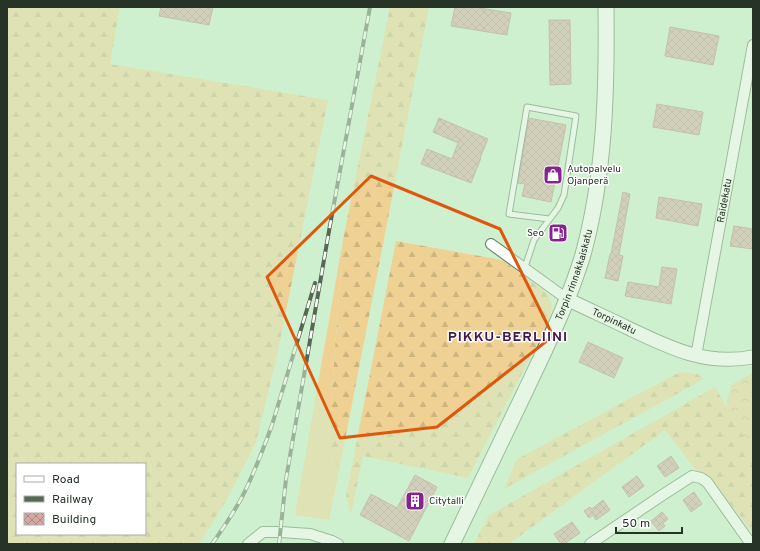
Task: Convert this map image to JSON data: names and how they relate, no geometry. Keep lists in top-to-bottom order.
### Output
{
  "streets": {
    "main road": ["Torpin rinnakkaiskatu"],
    "street": ["Raidekatu", "Torpinkatu"]
  },
  "crossings": [
    ["Raidekatu", "Torpinkatu"],
    ["Torpin rinnakkaiskatu", "Torpinkatu"]
  ],
  "districts": ["PIKKU-BERLIINI"],
  "places": {
    "shop": ["Autopalvelu Ojanperä"],
    "fuel station": ["Seo"],
    "building": ["Citytalli"]
  },
  "legend": ["Road", "Railway", "Building"],
  "scale_bar": "50 m"
}
